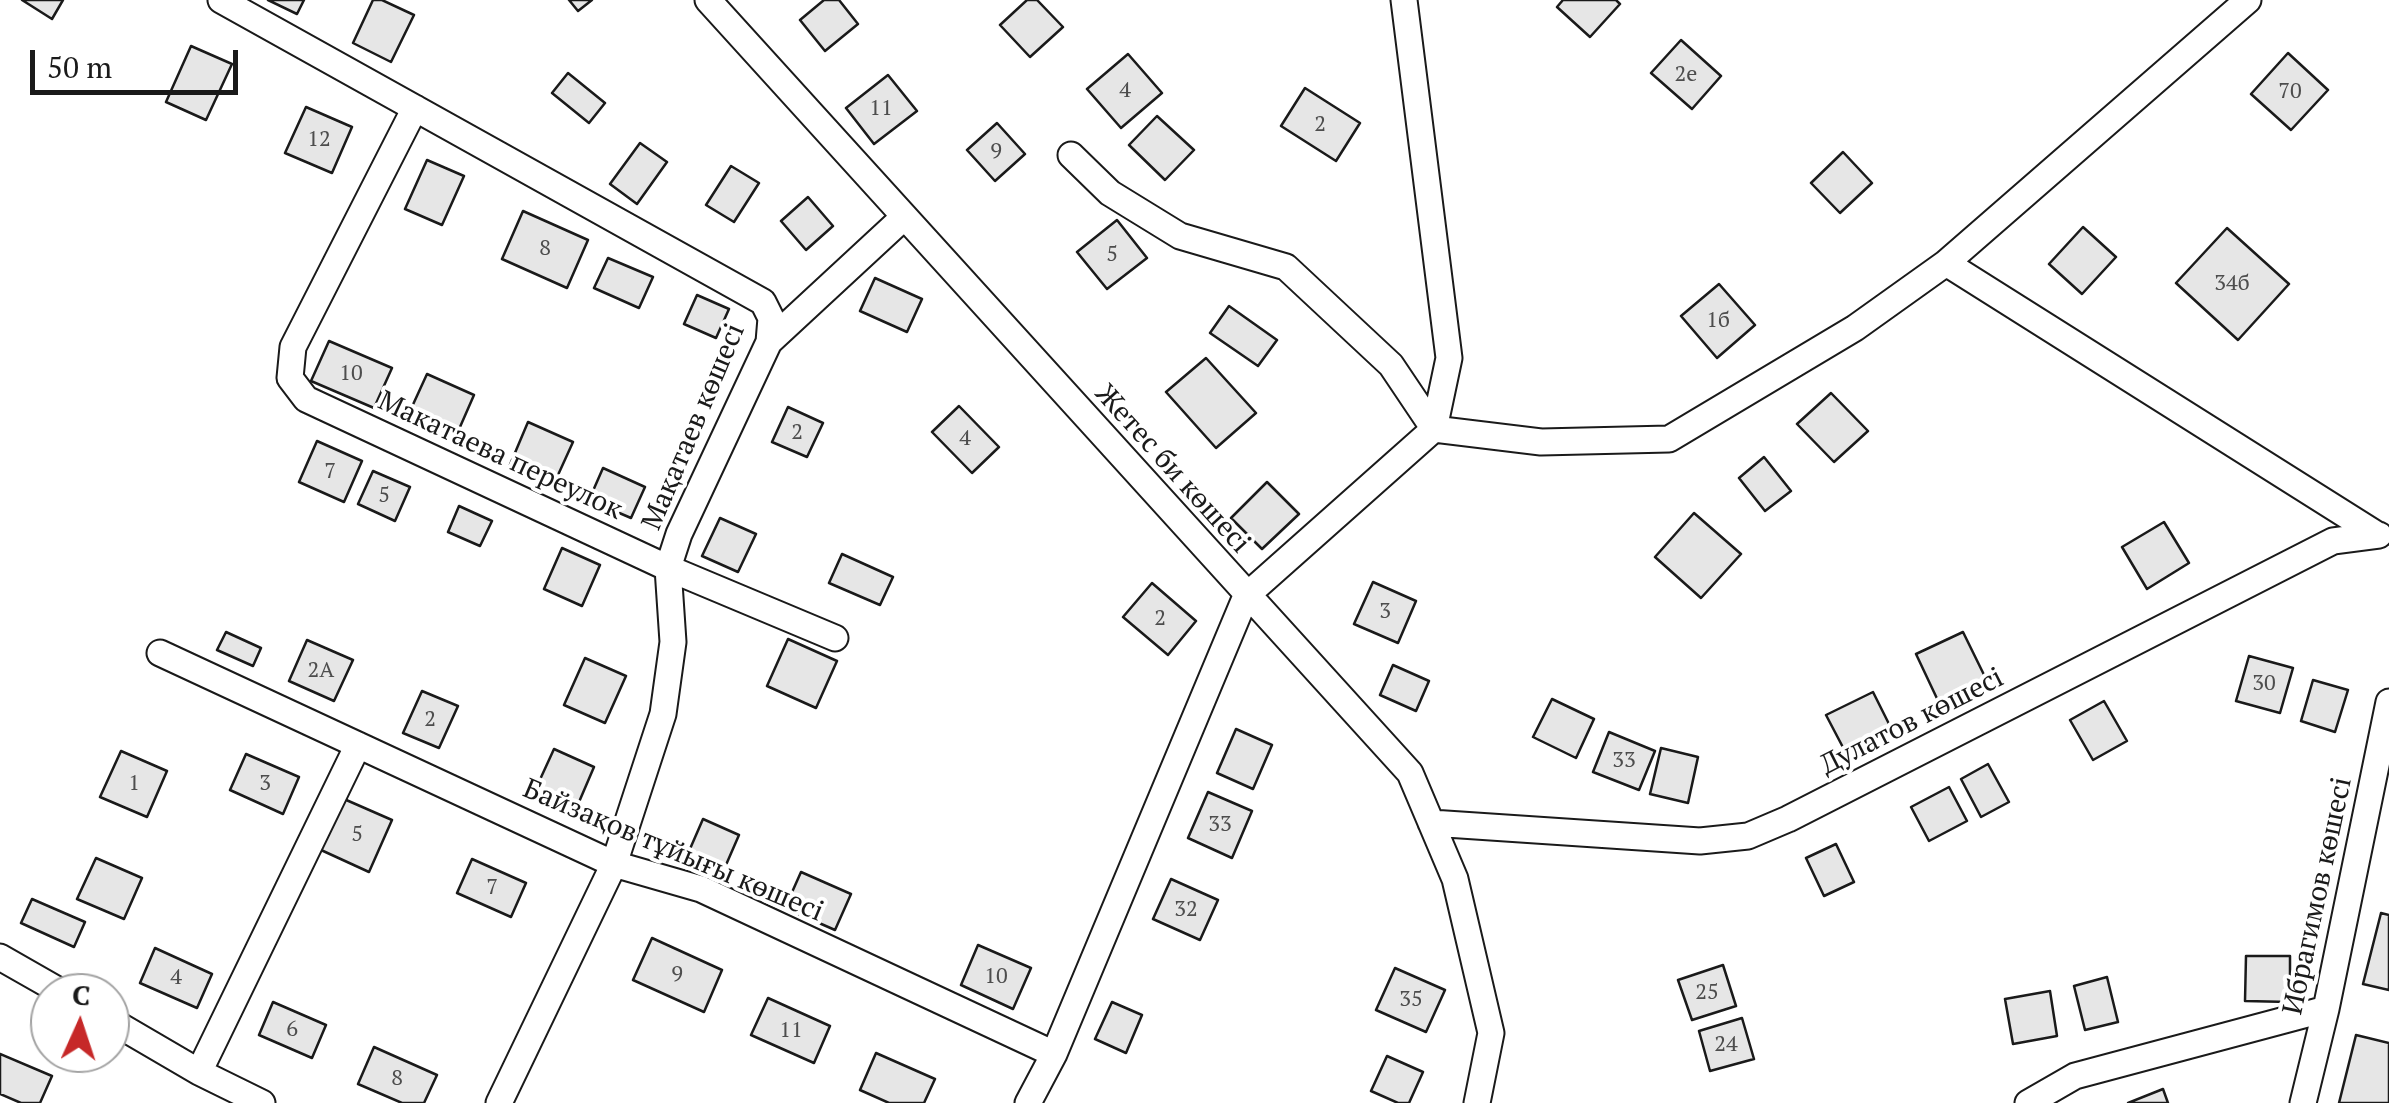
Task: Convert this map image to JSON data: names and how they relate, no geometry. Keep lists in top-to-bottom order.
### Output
{
  "streets": {
    "street": [
      "Мақатаев көшесі",
      "Макатаева переулок",
      "Жетес би көшесі",
      "Дулатов көшесі",
      "Байзақов тұйығы көшесі",
      "Ибрагимов көшесі"
    ]
  },
  "crossings": [
    ["Мақатаев көшесі", "Макатаева переулок"],
    ["Мақатаев көшесі", "Байзақов тұйығы көшесі"],
    ["Жетес би көшесі", "Дулатов көшесі"]
  ],
  "house_numbers": [
    "2е",
    "4",
    "70",
    "11",
    "2",
    "12",
    "9",
    "8",
    "5",
    "34б",
    "1б",
    "10",
    "2",
    "4",
    "7",
    "5",
    "3",
    "2",
    "2А",
    "30",
    "2",
    "33",
    "1",
    "3",
    "33",
    "5",
    "7",
    "32",
    "9",
    "10",
    "4",
    "25",
    "35",
    "6",
    "11",
    "24",
    "8"
  ],
  "scale_bar": "50 m",
  "north": "top"
}
